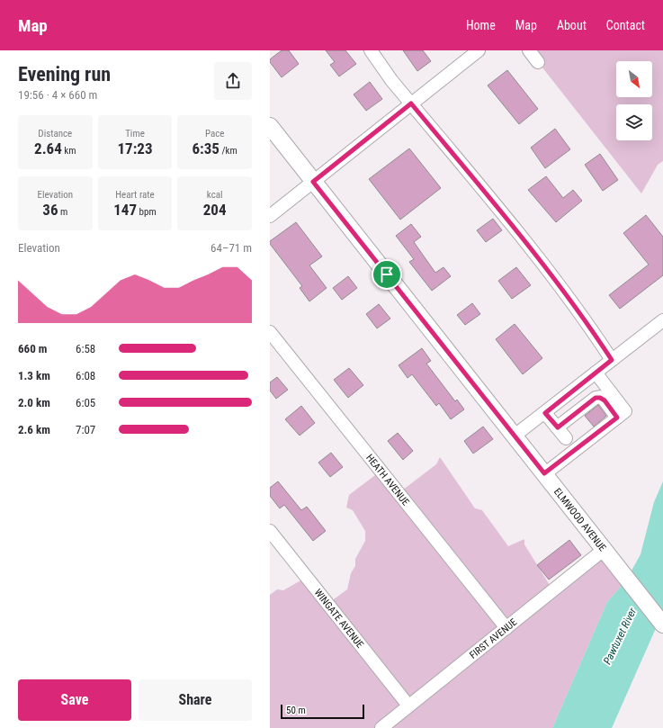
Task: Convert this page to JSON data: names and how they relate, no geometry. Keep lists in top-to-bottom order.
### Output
{
  "streets": {
    "main road": ["ELMWOOD AVENUE"],
    "street": ["HEATH AVENUE", "WINGATE AVENUE", "FIRST AVENUE"]
  },
  "crossings": [
    ["HEATH AVENUE", "FIRST AVENUE"],
    ["ELMWOOD AVENUE", "FIRST AVENUE"],
    ["WINGATE AVENUE", "FIRST AVENUE"]
  ],
  "water": ["Pawtuxet River"],
  "scale_bar": "50 m",
  "north": "bottom right",
  "page": {
    "header": "Map",
    "nav": [
      "Home",
      "Map",
      "About",
      "Contact"
    ],
    "heading": ["Evening run", "19:56 · 4 × 660 m"],
    "stats": [
      ["Distance", "2.64 km"],
      ["Time", "17:23"],
      ["Pace", "6:35 /km"],
      ["Elevation", "36 m"],
      ["Heart rate", "147 bpm"],
      ["kcal", "204"]
    ],
    "chart": ["Elevation", "64–71 m"],
    "list": [
      {
        "name": "660 m",
        "note": "6:58"
      },
      {
        "name": "1.3 km",
        "note": "6:08"
      },
      {
        "name": "2.0 km",
        "note": "6:05"
      },
      {
        "name": "2.6 km",
        "note": "7:07"
      }
    ],
    "buttons": ["Save", "Share"],
    "scale": "50 m"
  }
}
